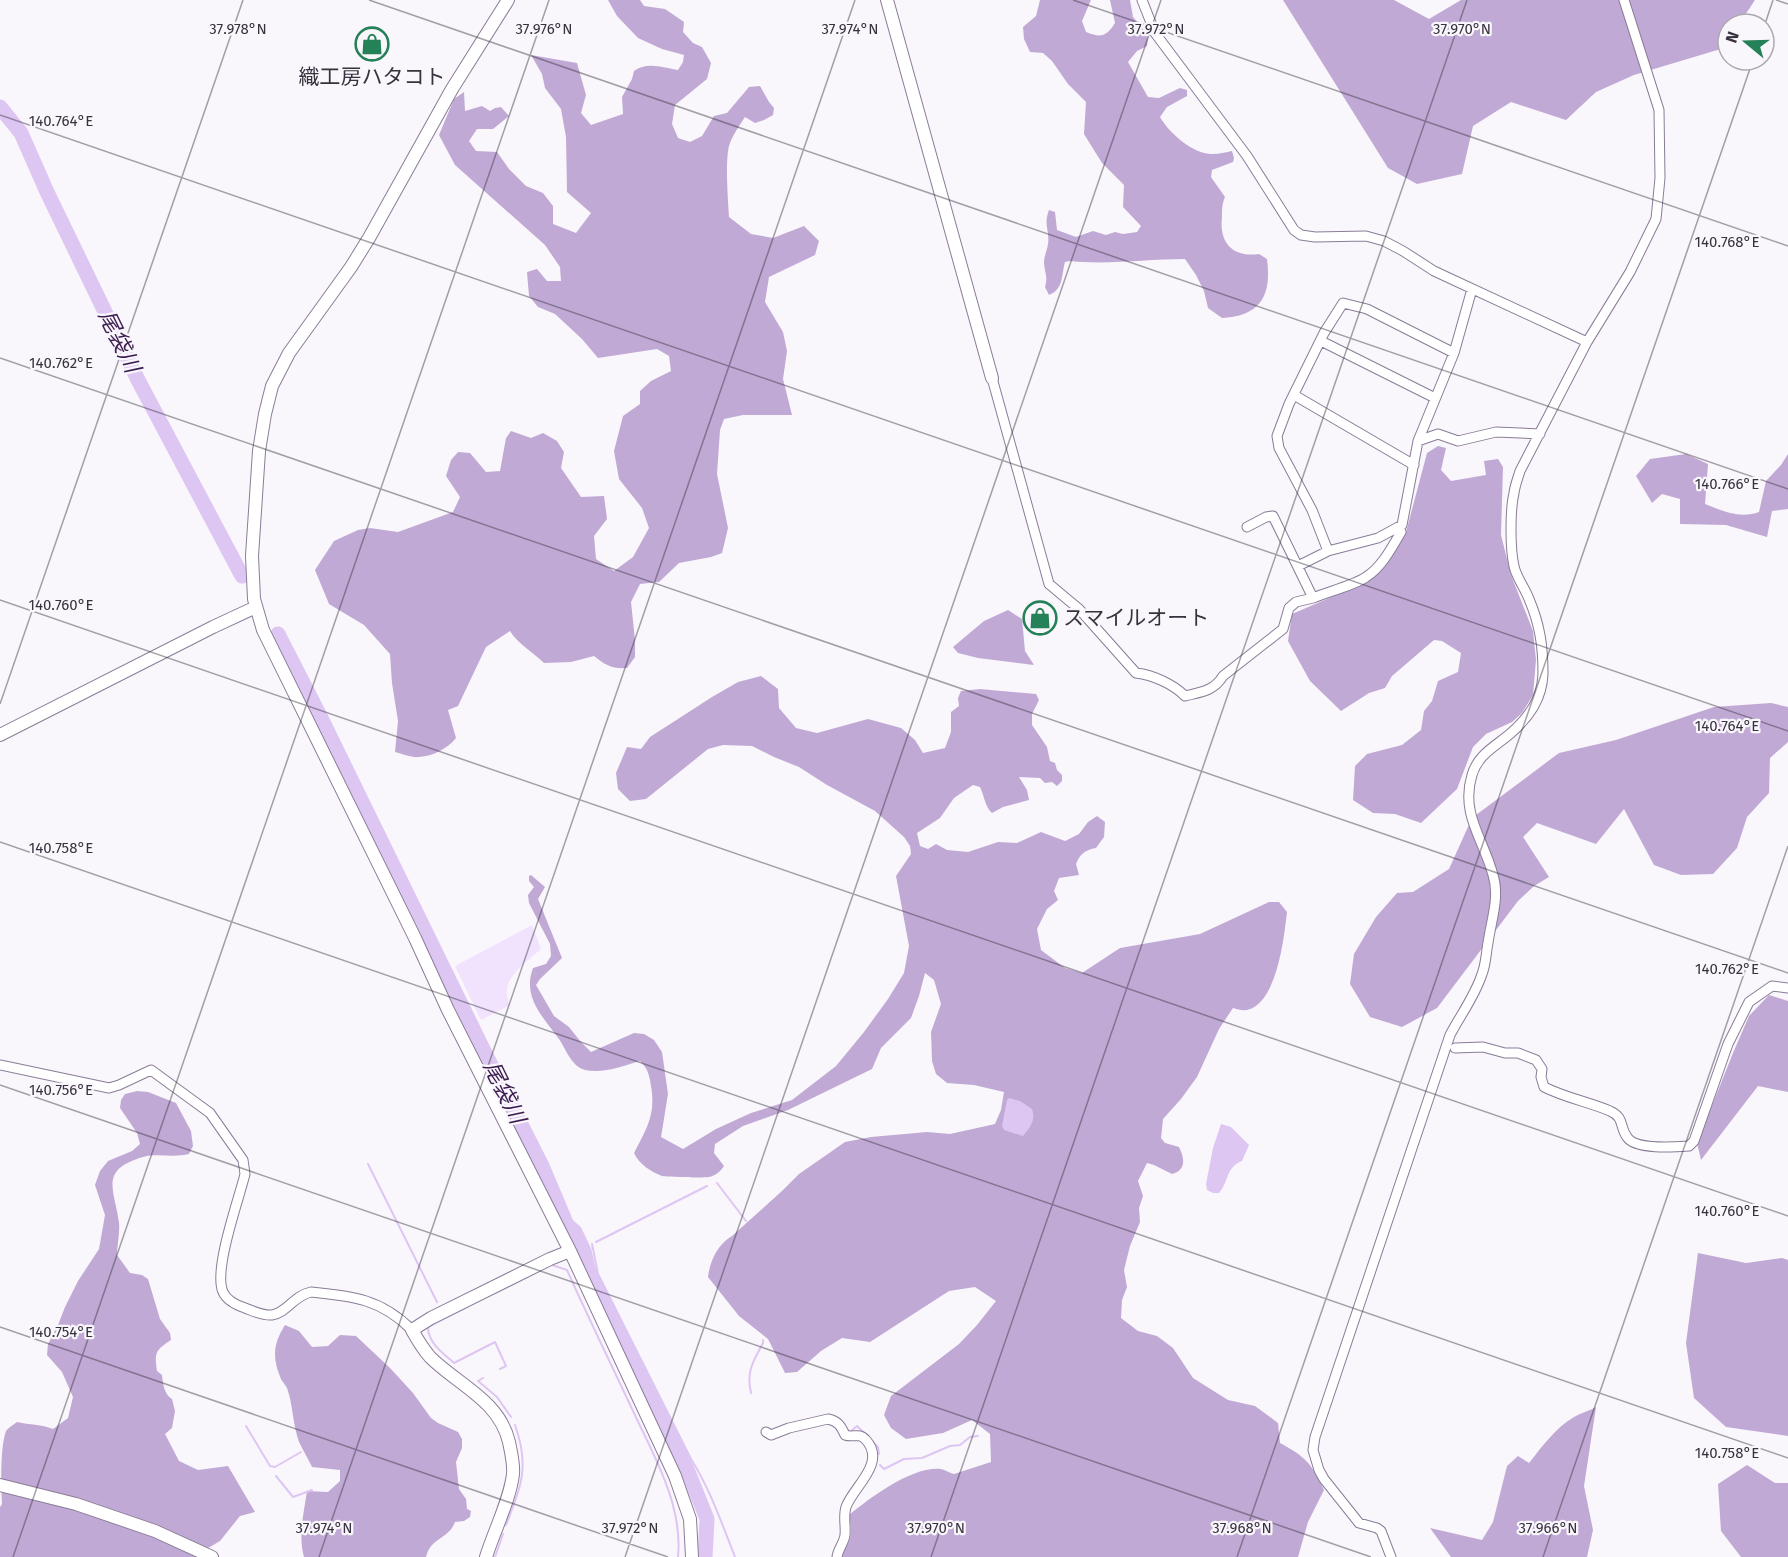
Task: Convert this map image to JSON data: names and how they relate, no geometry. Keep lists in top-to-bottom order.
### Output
{
  "water": ["尾袋川"],
  "places": {
    "shop": ["織工房ハタコト", "スマイルオート"]
  },
  "north": "left",
  "coordinates": [
    "37.978°N",
    "37.976°N",
    "37.974°N",
    "37.972°N",
    "37.970°N",
    "140.764°E",
    "140.768°E",
    "140.762°E",
    "140.766°E",
    "140.760°E",
    "140.758°E",
    "140.756°E",
    "140.754°E",
    "37.968°N",
    "37.966°N"
  ]
}
